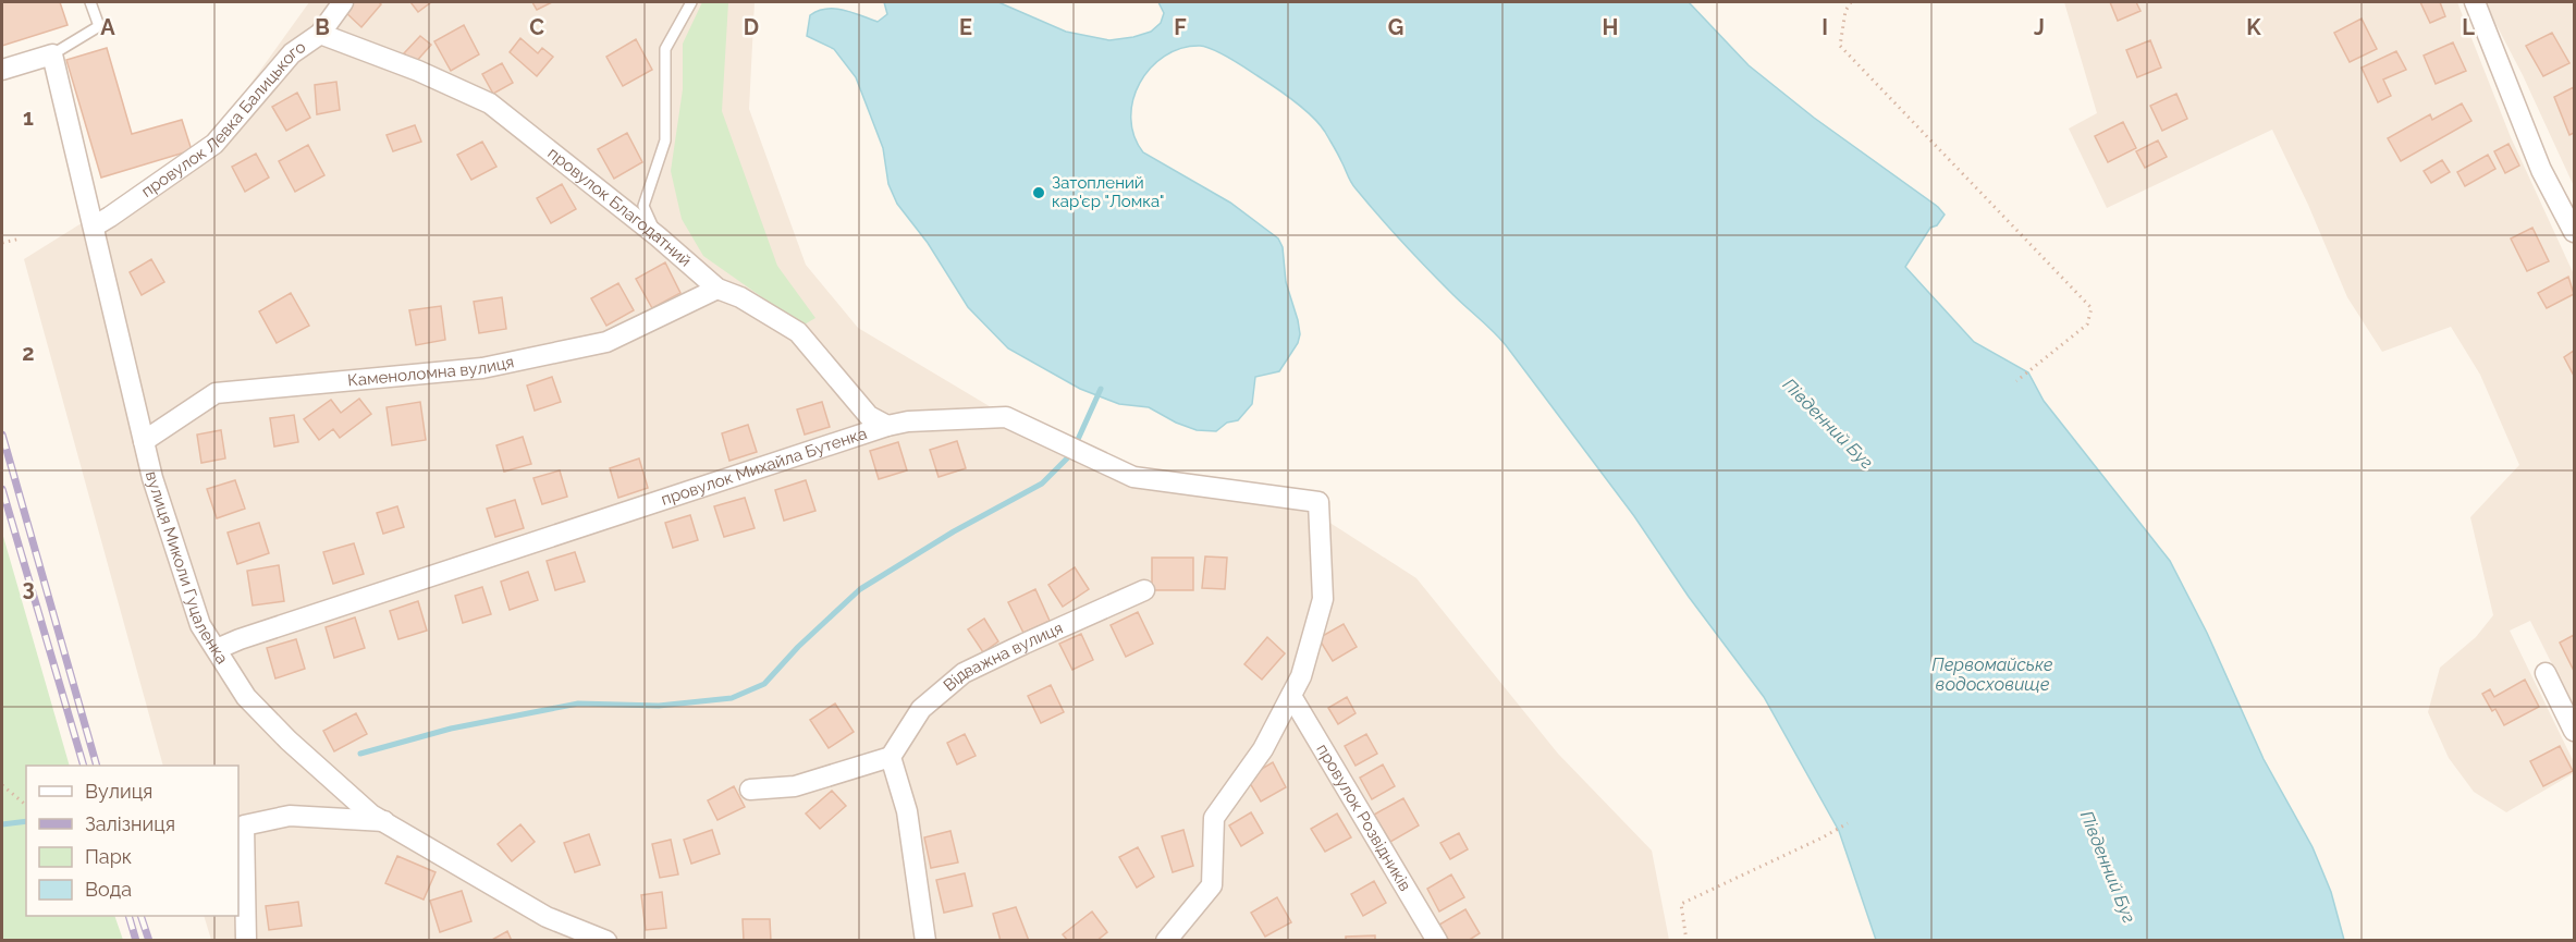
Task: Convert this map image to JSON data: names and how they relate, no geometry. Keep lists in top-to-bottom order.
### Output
{
  "streets": {
    "street": [
      "провулок Левка Балицького",
      "провулок Благодатний",
      "Каменоломна вулиця",
      "провулок Михайла Бутенка",
      "вулиця Миколи Гуцаленка",
      "Відважна вулиця",
      "провулок Розвідників"
    ]
  },
  "crossings": [
    ["провулок Левка Балицького", "провулок Благодатний"],
    ["провулок Левка Балицького", "вулиця Миколи Гуцаленка"],
    ["провулок Благодатний", "Каменоломна вулиця"],
    ["провулок Благодатний", "провулок Михайла Бутенка"],
    ["Каменоломна вулиця", "вулиця Миколи Гуцаленка"],
    ["провулок Михайла Бутенка", "вулиця Миколи Гуцаленка"],
    ["провулок Михайла Бутенка", "провулок Розвідників"]
  ],
  "water": ["Південний Буг", "Первомайське водосховище"],
  "places": ["Затоплений кар'єр \"Ломка\""],
  "legend": [
    "Вулиця",
    "Залізниця",
    "Парк",
    "Вода"
  ],
  "grid": {
    "columns": [
      "A",
      "B",
      "C",
      "D",
      "E",
      "F",
      "G",
      "H",
      "I",
      "J",
      "K",
      "L"
    ],
    "rows": ["1", "2", "3"]
  }
}
